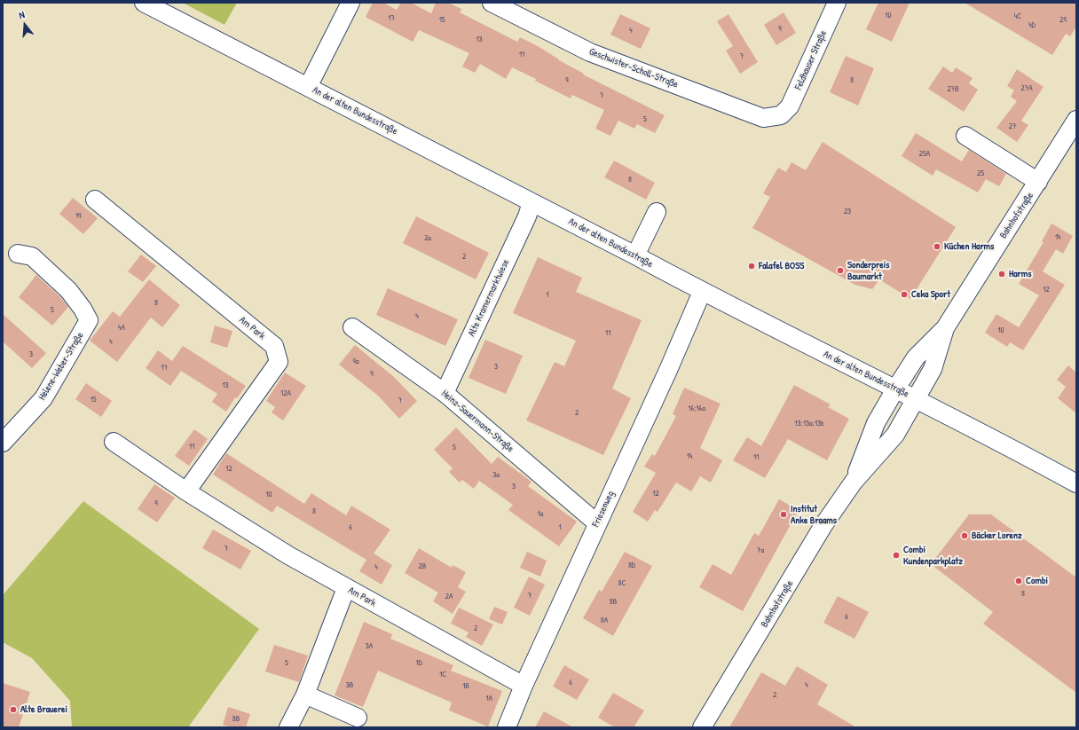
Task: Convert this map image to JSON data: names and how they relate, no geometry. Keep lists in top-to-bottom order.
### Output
{
  "streets": {
    "street": [
      "Feldhauser Straße",
      "Geschwister-Scholl-Straße",
      "An der alten Bundesstraße",
      "Bahnhofstraße",
      "Alte Kramermarktwiese",
      "Am Park",
      "Helene-Weber-Straße",
      "Heinz-Sauermann-Straße",
      "Friesenweg"
    ]
  },
  "crossings": [
    ["Feldhauser Straße", "Geschwister-Scholl-Straße"],
    ["An der alten Bundesstraße", "Bahnhofstraße"],
    ["An der alten Bundesstraße", "Alte Kramermarktwiese"],
    ["An der alten Bundesstraße", "Friesenweg"],
    ["Alte Kramermarktwiese", "Heinz-Sauermann-Straße"],
    ["Am Park", "Friesenweg"],
    ["Heinz-Sauermann-Straße", "Friesenweg"]
  ],
  "places": [
    "Küchen Harms",
    "Falafel BOSS",
    "Sonderpreis Baumarkt",
    "Harms",
    "Ceka Sport",
    "Institut Anke Braams",
    "Bäcker Lorenz",
    "Combi Kundenparkplatz",
    "Combi",
    "Alte Brauerei"
  ],
  "house_numbers": [
    "10",
    "4C",
    "17",
    "15",
    "29",
    "4D",
    "9",
    "4",
    "13",
    "11",
    "7",
    "9",
    "8",
    "27A",
    "27B",
    "7",
    "5",
    "27",
    "25A",
    "25",
    "8",
    "23",
    "19",
    "14",
    "2a",
    "2",
    "12",
    "1",
    "8",
    "5",
    "4",
    "4A",
    "10",
    "11",
    "4",
    "3",
    "9a",
    "3",
    "17",
    "9",
    "13",
    "12A",
    "15",
    "7",
    "16;16a",
    "2",
    "13;13a;13b",
    "11",
    "5",
    "14",
    "11",
    "12",
    "3a",
    "3",
    "12",
    "10",
    "9",
    "8",
    "1a",
    "6",
    "1",
    "7",
    "7a",
    "8D",
    "2B",
    "4",
    "8C",
    "8",
    "7",
    "2A",
    "8B",
    "6",
    "8A",
    "2",
    "3A",
    "5",
    "1D",
    "1C",
    "6",
    "3B",
    "4",
    "1B",
    "2",
    "1A",
    "8B"
  ],
  "north": "top"
}
